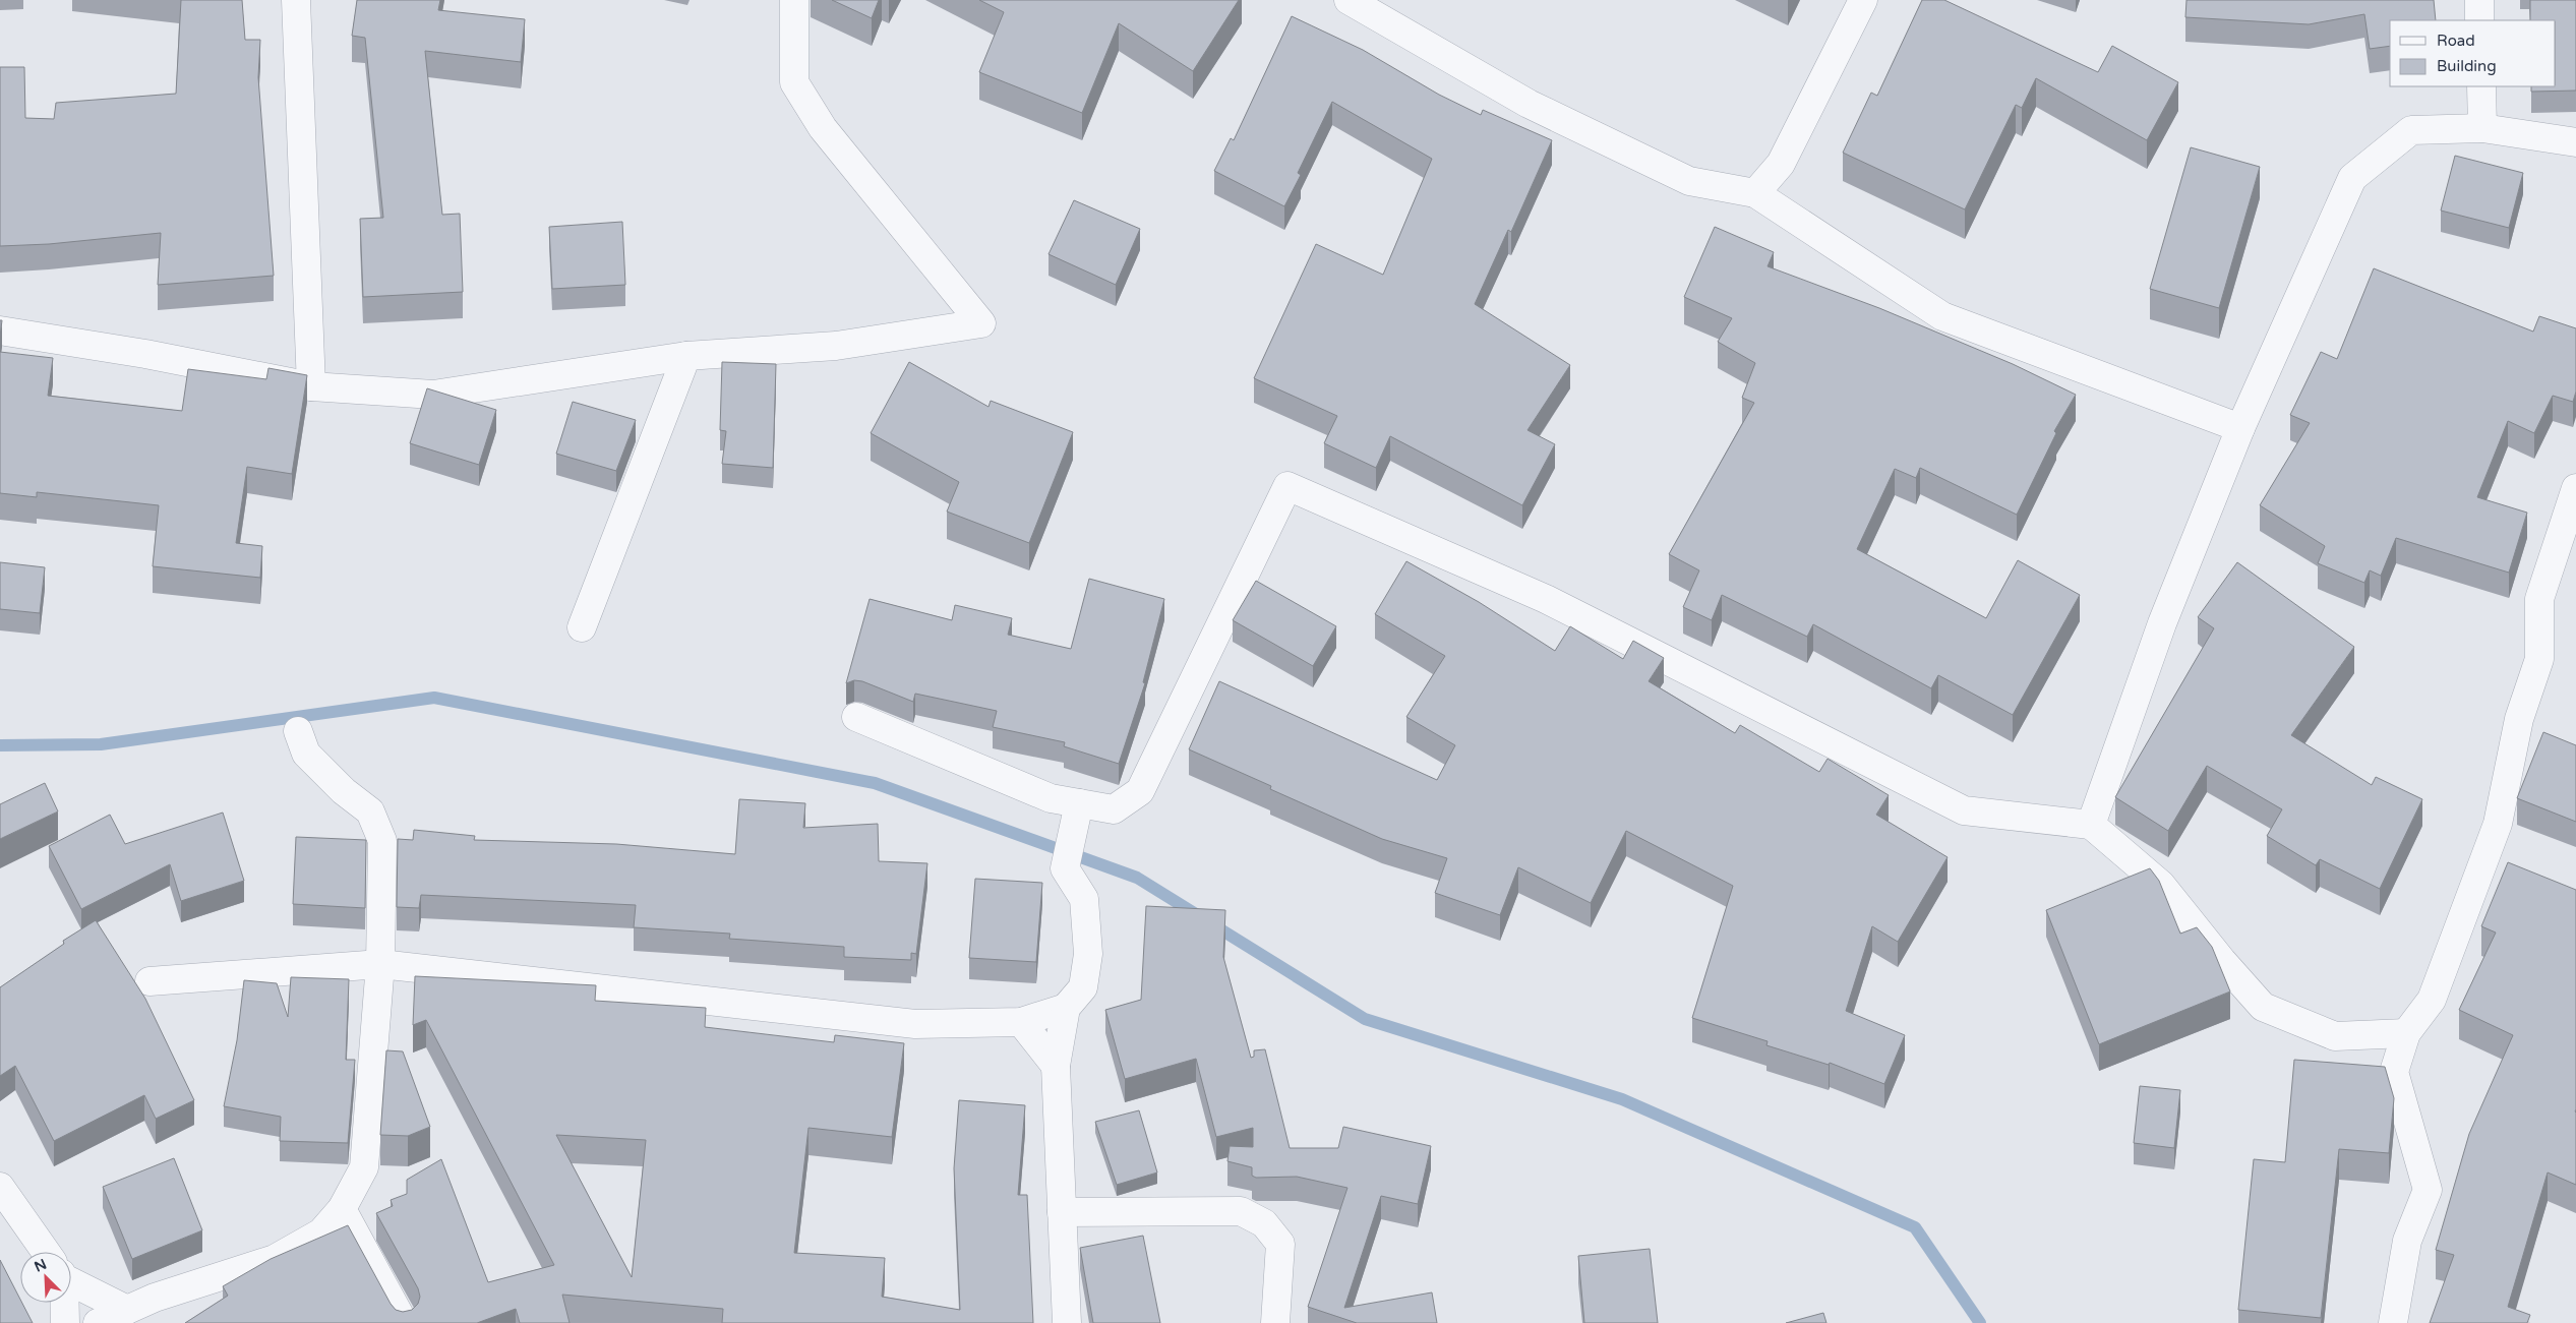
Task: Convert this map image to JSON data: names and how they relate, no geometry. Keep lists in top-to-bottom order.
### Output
{
  "legend": ["Road", "Building"],
  "north": "top left"
}
